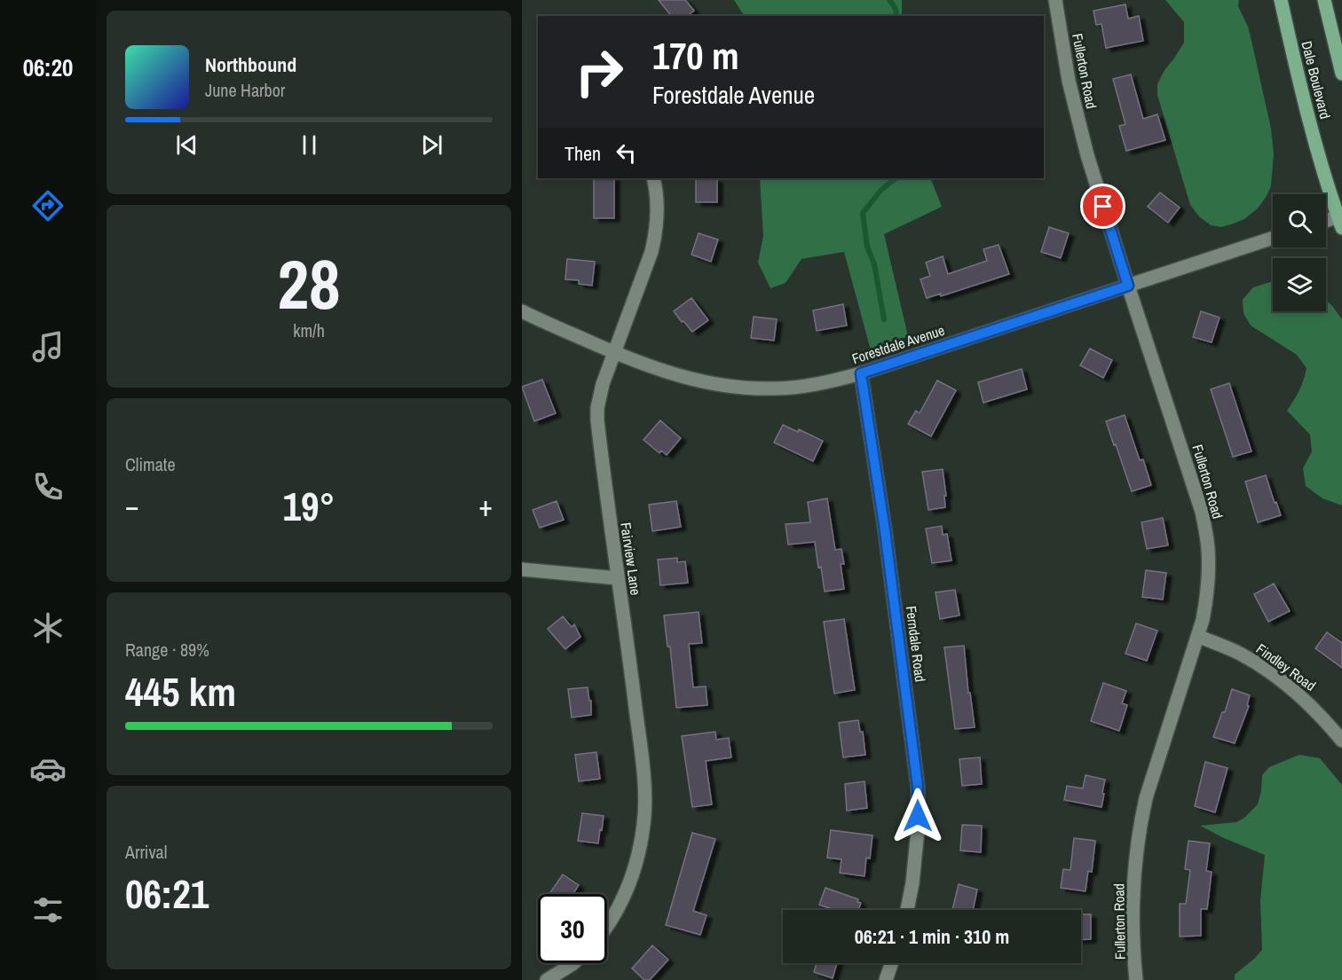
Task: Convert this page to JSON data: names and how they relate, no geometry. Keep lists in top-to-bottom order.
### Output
{
  "streets": {
    "main road": ["Dale Boulevard"],
    "street": [
      "Fullerton Road",
      "Forestdale Avenue",
      "Fairview Lane",
      "Ferndale Road",
      "Findley Road"
    ]
  },
  "crossings": [
    ["Fullerton Road", "Forestdale Avenue"],
    ["Fullerton Road", "Findley Road"],
    ["Forestdale Avenue", "Fairview Lane"],
    ["Forestdale Avenue", "Ferndale Road"]
  ],
  "page": {
    "tabs": "06:20",
    "turn": ["170 m", "Forestdale Avenue"],
    "song": ["Northbound", "June Harbor"],
    "then": "Then",
    "tile": [
      ["28", "km/h"],
      "Climate",
      ["Range · 89%", "445 km"],
      ["Arrival", "06:21"]
    ],
    "heat": ["−", "19°", "+"],
    "limit": "30",
    "trip": "06:21 · 1 min · 310 m"
  }
}
